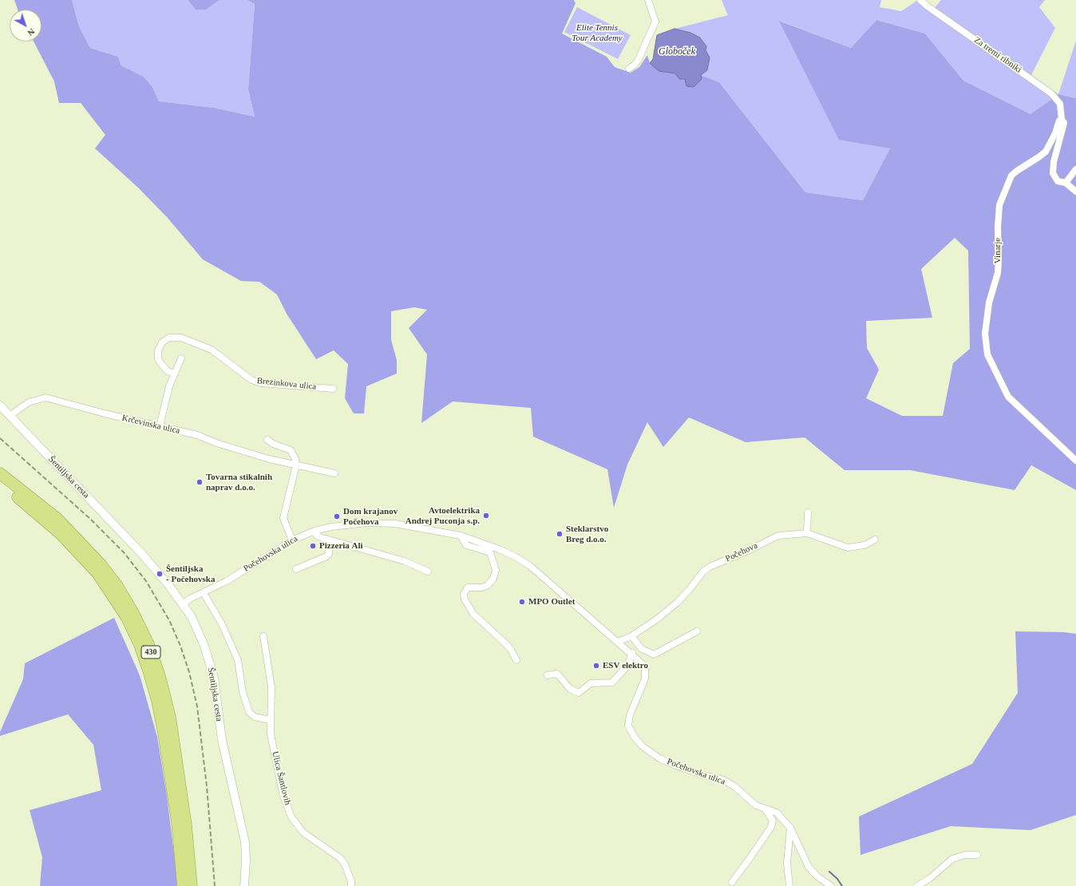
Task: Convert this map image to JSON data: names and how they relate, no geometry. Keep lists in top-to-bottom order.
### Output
{
  "streets": {
    "highway": ["430"],
    "street": [
      "Za tremi ribniki",
      "Vinarje",
      "Brezinkova ulica",
      "Krčevinska ulica",
      "Šentiljska cesta",
      "Počehova",
      "Počehovska ulica",
      "Ulica Šantlovih"
    ]
  },
  "crossings": [
    ["Za tremi ribniki", "Vinarje"],
    ["Krčevinska ulica", "Šentiljska cesta"],
    ["Šentiljska cesta", "Počehovska ulica"],
    ["Počehova", "Počehovska ulica"]
  ],
  "water": ["Globoček"],
  "parks": ["Elite Tennis Tour Academy"],
  "places": [
    "Tovarna stikalnih naprav d.o.o.",
    "Avtoelektrika Andrej Puconja s.p.",
    "Dom krajanov Počehova",
    "Steklarstvo Breg d.o.o.",
    "Pizzeria Ali",
    "Šentiljska - Počehovska",
    "MPO Outlet",
    "ESV elektro"
  ],
  "north": "bottom right"
}
